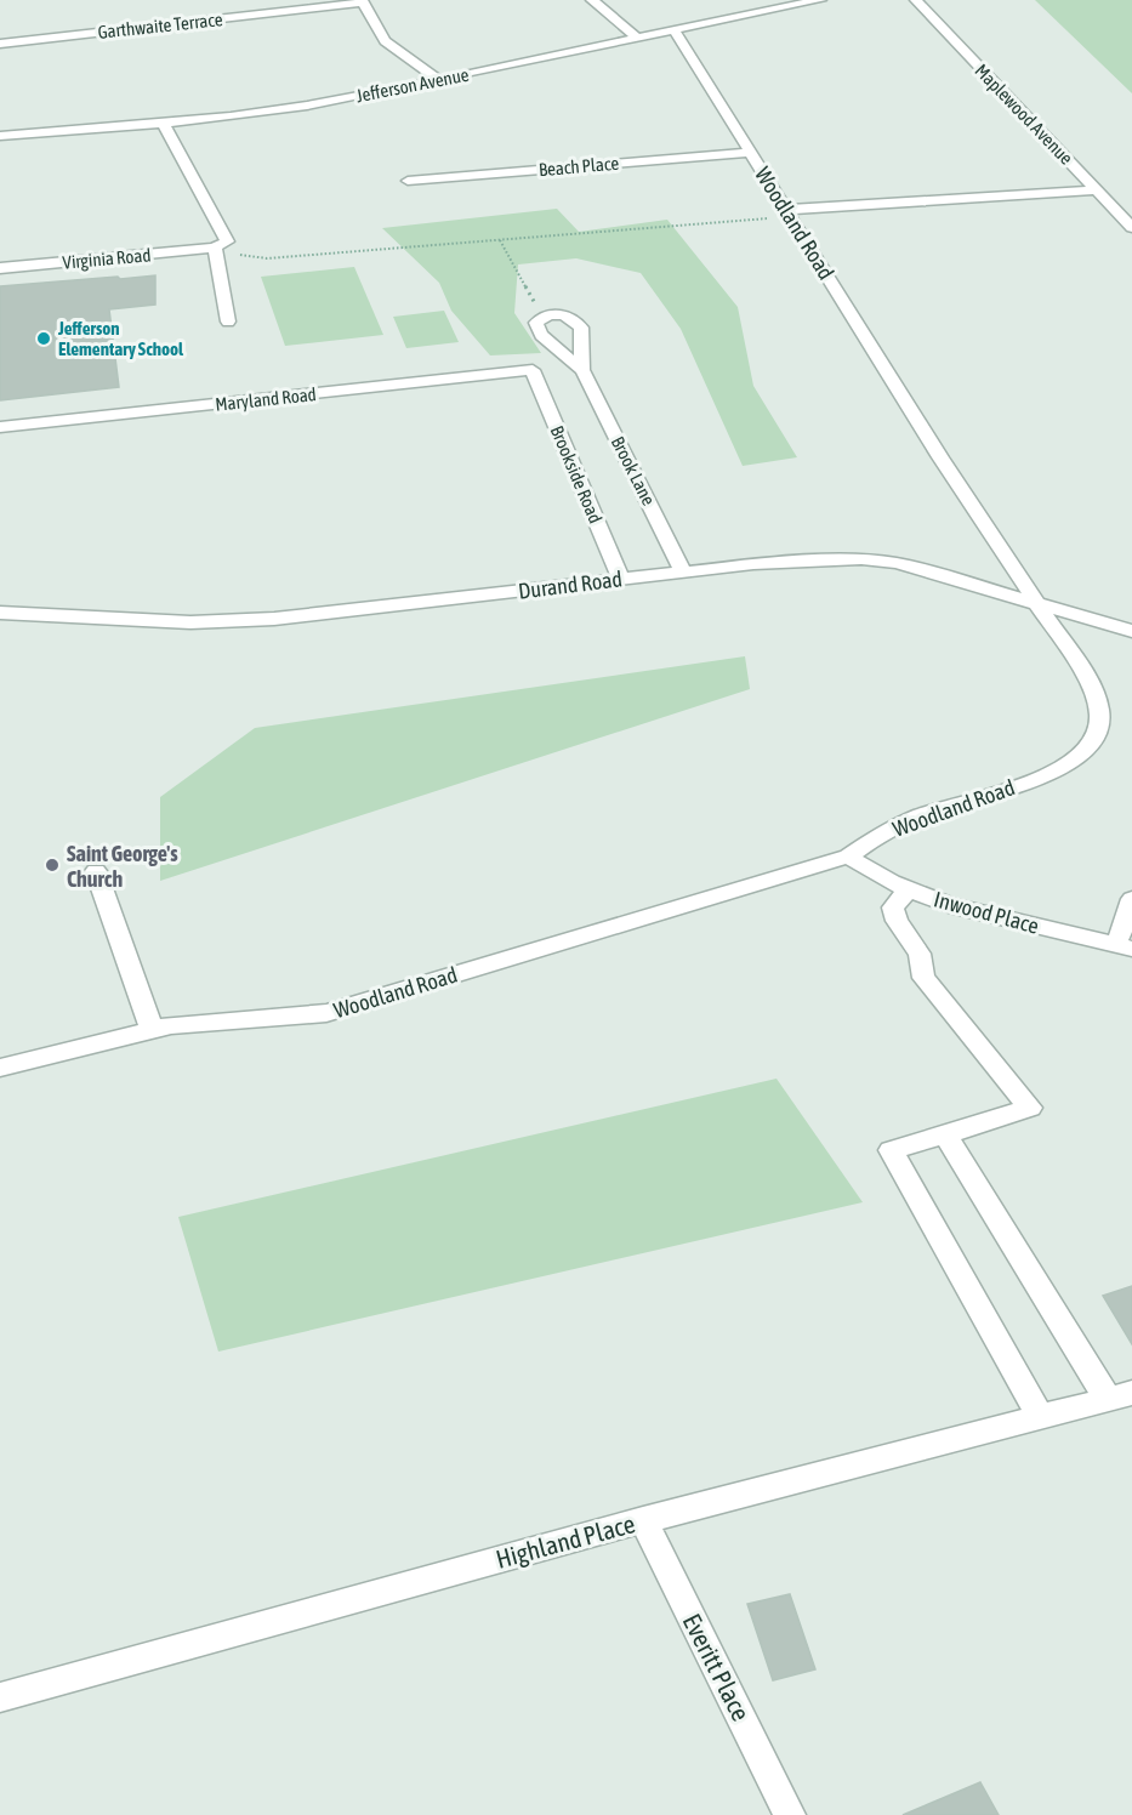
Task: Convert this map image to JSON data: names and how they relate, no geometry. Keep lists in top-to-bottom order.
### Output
{
  "streets": {
    "street": [
      "Garthwaite Terrace",
      "Jefferson Avenue",
      "Maplewood Avenue",
      "Beach Place",
      "Woodland Road",
      "Virginia Road",
      "Maryland Road",
      "Brook Lane",
      "Brookside Road",
      "Durand Road",
      "Inwood Place",
      "Highland Place",
      "Everitt Place"
    ]
  },
  "crossings": [
    ["Jefferson Avenue", "Woodland Road"],
    ["Beach Place", "Woodland Road"],
    ["Woodland Road", "Durand Road"],
    ["Woodland Road", "Inwood Place"],
    ["Maryland Road", "Brookside Road"],
    ["Brook Lane", "Durand Road"],
    ["Brookside Road", "Durand Road"],
    ["Highland Place", "Everitt Place"]
  ],
  "places": ["Jefferson Elementary School", "Saint George's Church"]
}
